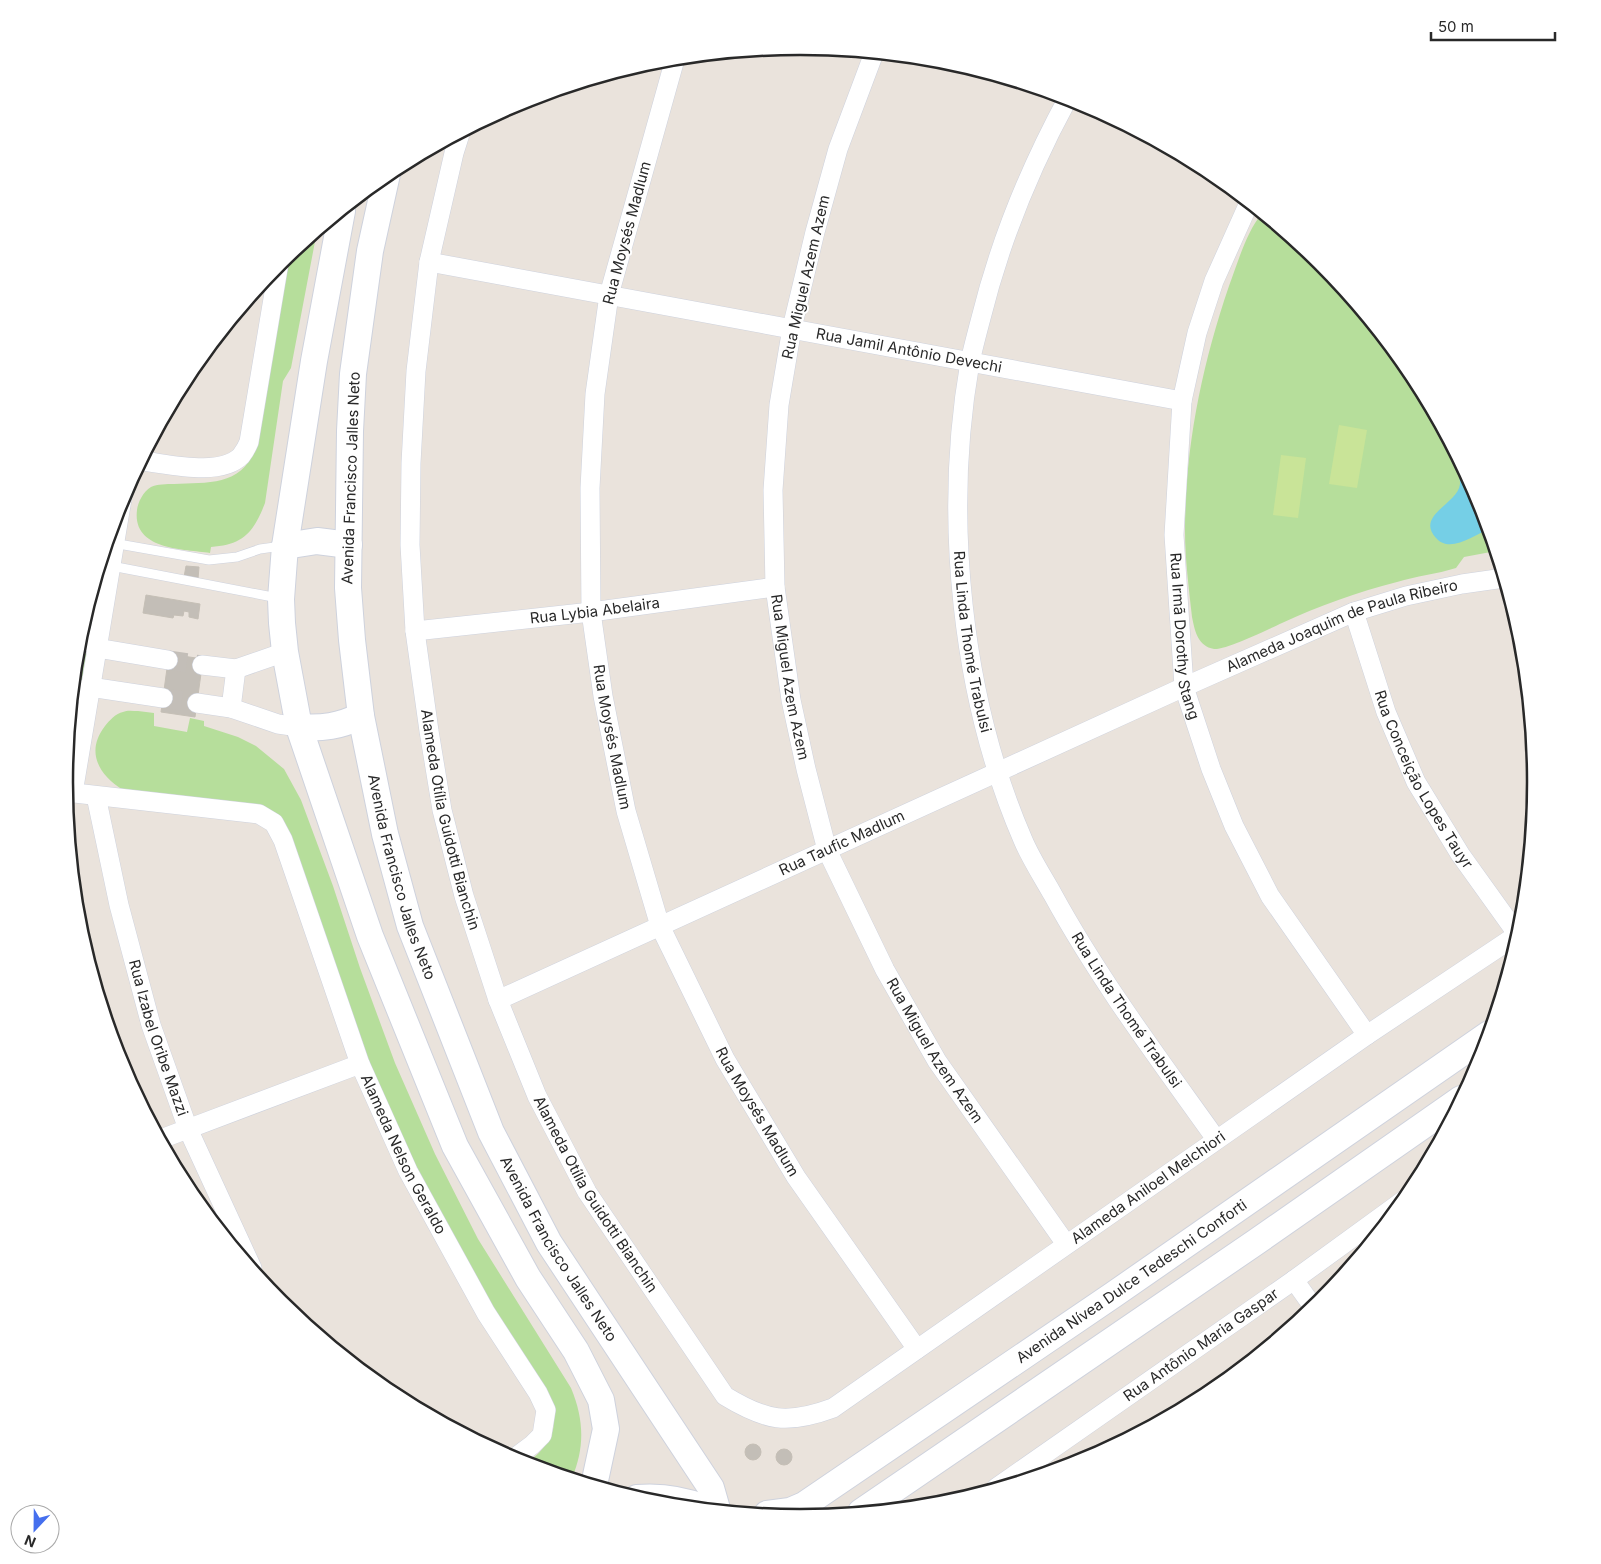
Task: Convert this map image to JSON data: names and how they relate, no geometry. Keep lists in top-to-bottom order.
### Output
{
  "streets": {
    "street": [
      "Rua Moysés Madlum",
      "Rua Miguel Azem Azem",
      "Rua Jamil Antônio Devechi",
      "Avenida Francisco Jalles Neto",
      "Rua Lybia Abelaira",
      "Alameda Joaquim de Paula Ribeiro",
      "Rua Irmã Dorothy Stang",
      "Rua Linda Thomé Trabulsi",
      "Rua Conceição Lopes Tauyr",
      "Alameda Otília Guidotti Bianchin",
      "Rua Taufic Madlum",
      "Rua Izabel Oribe Mazzi",
      "Alameda Nelson Geraldo",
      "Alameda Aniloel Melchiori",
      "Avenida Nívea Dulce Tedeschi Conforti",
      "Rua Antônio Maria Gaspar"
    ]
  },
  "crossings": [
    ["Rua Moysés Madlum", "Rua Jamil Antônio Devechi"],
    ["Rua Moysés Madlum", "Rua Lybia Abelaira"],
    ["Rua Moysés Madlum", "Rua Taufic Madlum"],
    ["Rua Moysés Madlum", "Alameda Aniloel Melchiori"],
    ["Rua Miguel Azem Azem", "Rua Jamil Antônio Devechi"],
    ["Rua Miguel Azem Azem", "Rua Lybia Abelaira"],
    ["Rua Miguel Azem Azem", "Rua Taufic Madlum"],
    ["Rua Miguel Azem Azem", "Alameda Aniloel Melchiori"],
    ["Rua Jamil Antônio Devechi", "Rua Irmã Dorothy Stang"],
    ["Rua Jamil Antônio Devechi", "Rua Linda Thomé Trabulsi"],
    ["Rua Jamil Antônio Devechi", "Alameda Otília Guidotti Bianchin"],
    ["Rua Lybia Abelaira", "Alameda Otília Guidotti Bianchin"],
    ["Alameda Joaquim de Paula Ribeiro", "Rua Irmã Dorothy Stang"],
    ["Alameda Joaquim de Paula Ribeiro", "Rua Conceição Lopes Tauyr"],
    ["Alameda Joaquim de Paula Ribeiro", "Rua Taufic Madlum"],
    ["Rua Irmã Dorothy Stang", "Rua Taufic Madlum"],
    ["Rua Irmã Dorothy Stang", "Alameda Aniloel Melchiori"],
    ["Rua Linda Thomé Trabulsi", "Rua Taufic Madlum"],
    ["Rua Linda Thomé Trabulsi", "Alameda Aniloel Melchiori"],
    ["Alameda Otília Guidotti Bianchin", "Rua Taufic Madlum"],
    ["Alameda Otília Guidotti Bianchin", "Alameda Aniloel Melchiori"],
    ["Rua Izabel Oribe Mazzi", "Alameda Nelson Geraldo"]
  ],
  "scale_bar": "50 m",
  "north": "bottom"
}
